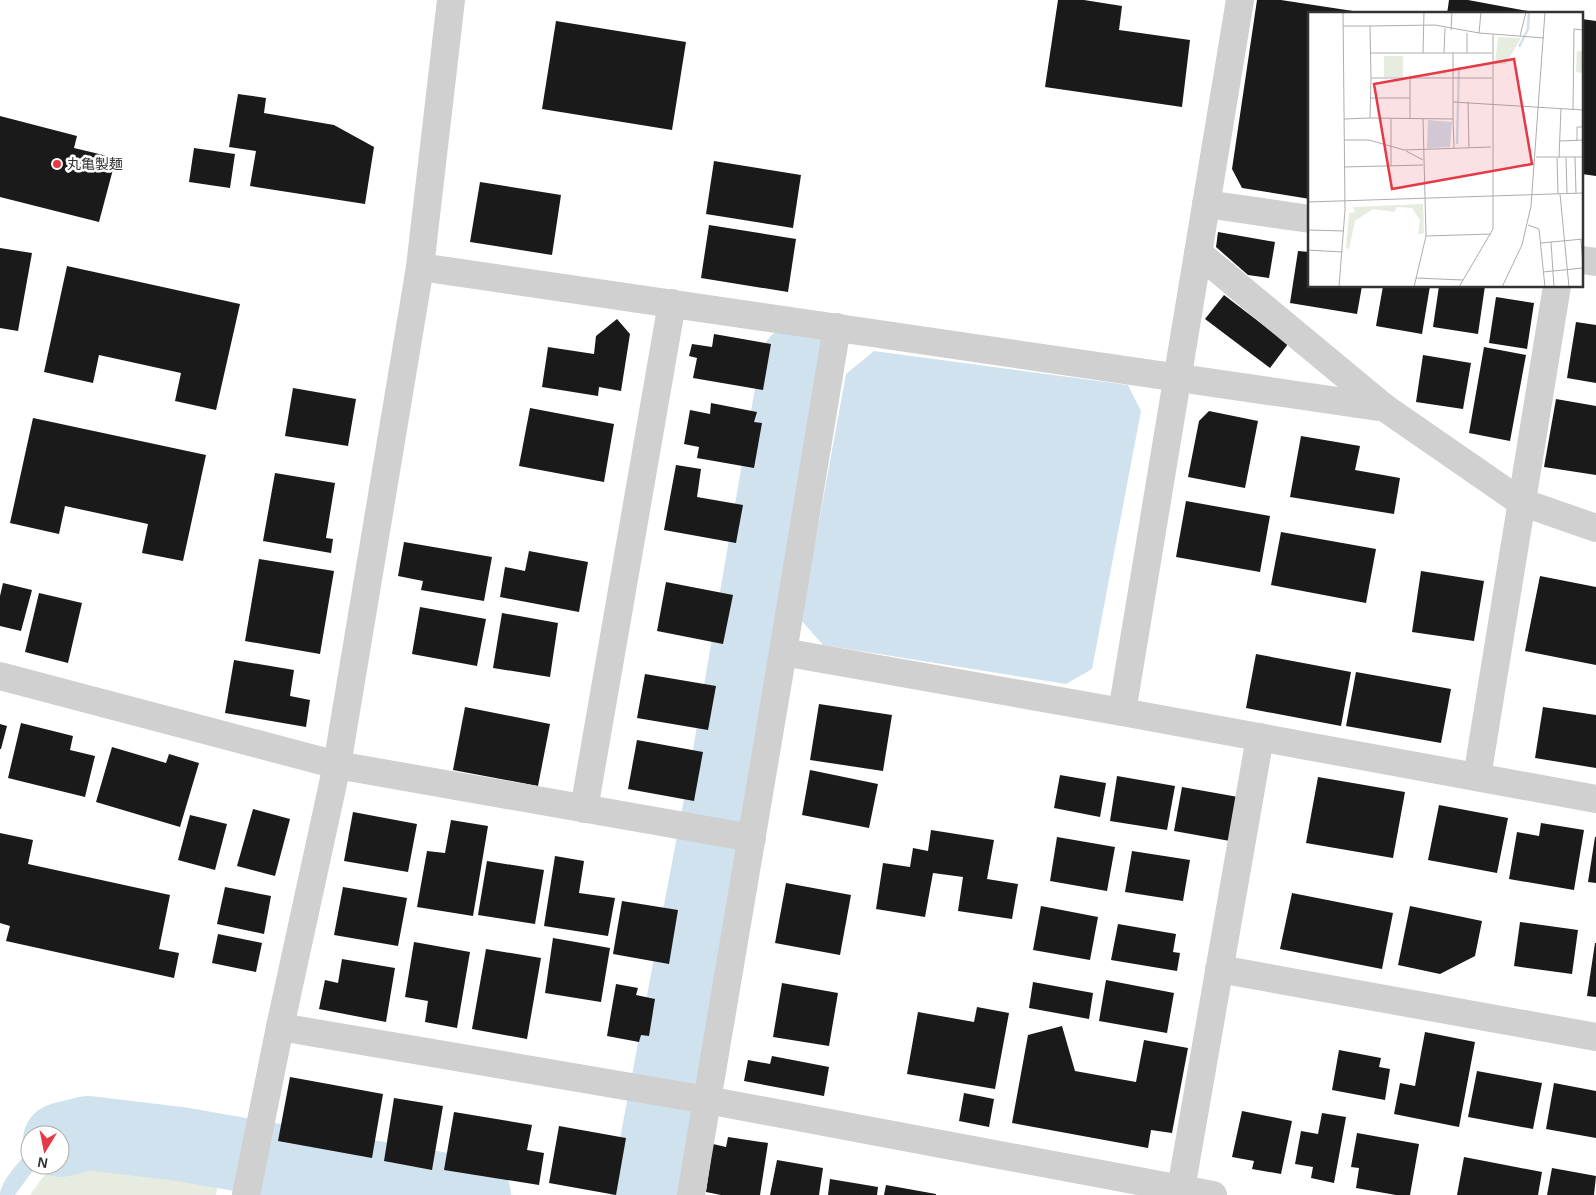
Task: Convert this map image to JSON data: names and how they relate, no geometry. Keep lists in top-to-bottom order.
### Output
{
  "places": ["丸亀製麺"],
  "north": "bottom"
}
